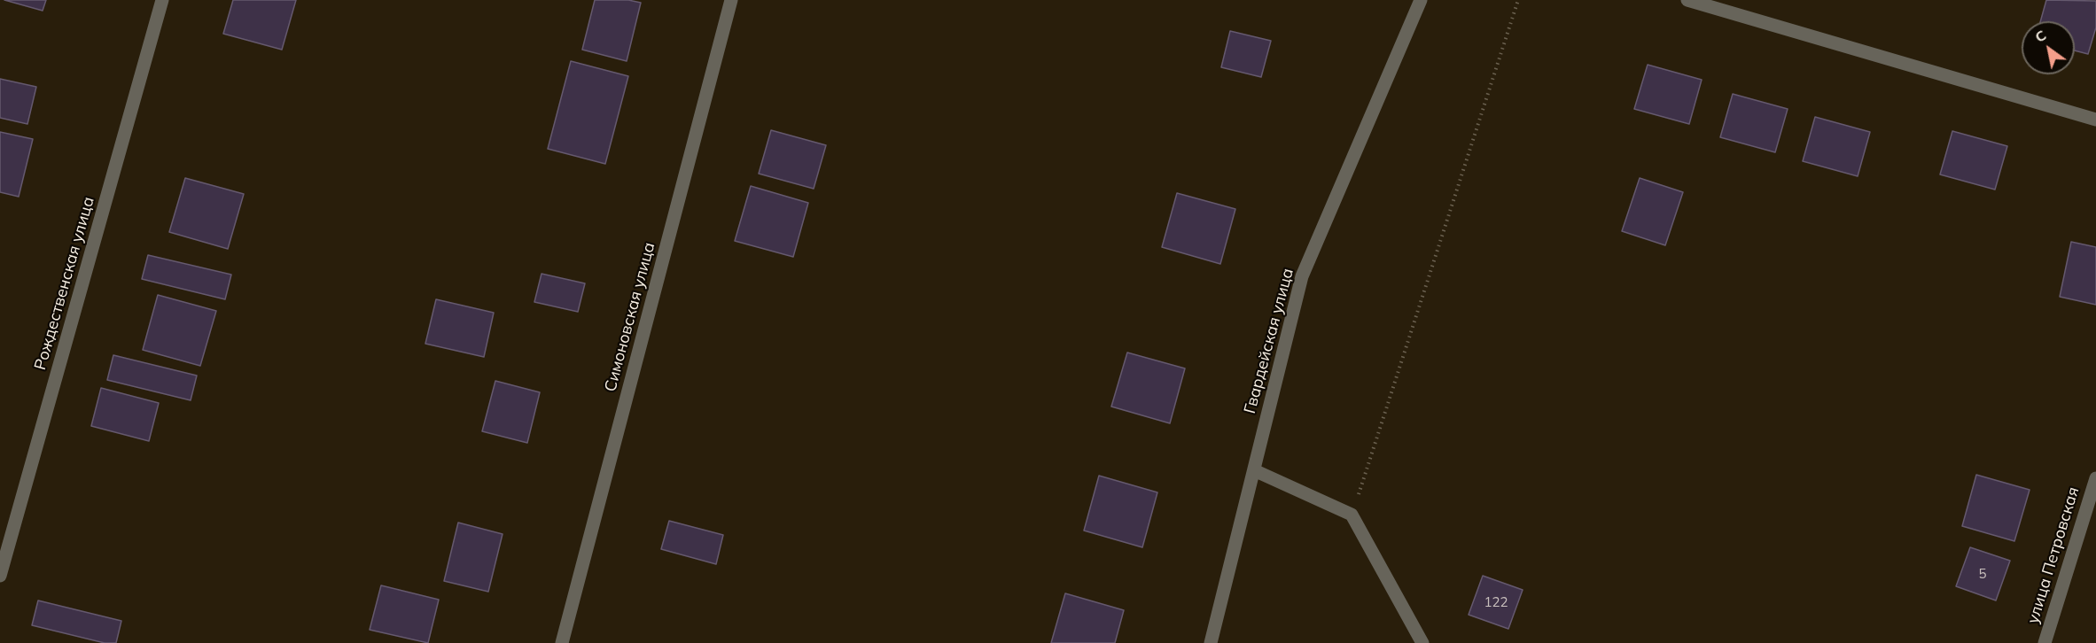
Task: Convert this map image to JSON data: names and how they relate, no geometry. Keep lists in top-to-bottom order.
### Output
{
  "streets": {
    "street": [
      "Рождественская улица",
      "Симоновская улица",
      "Гвардейская улица",
      "улица Петровская"
    ]
  },
  "house_numbers": ["5", "122"],
  "north": "top left"
}
